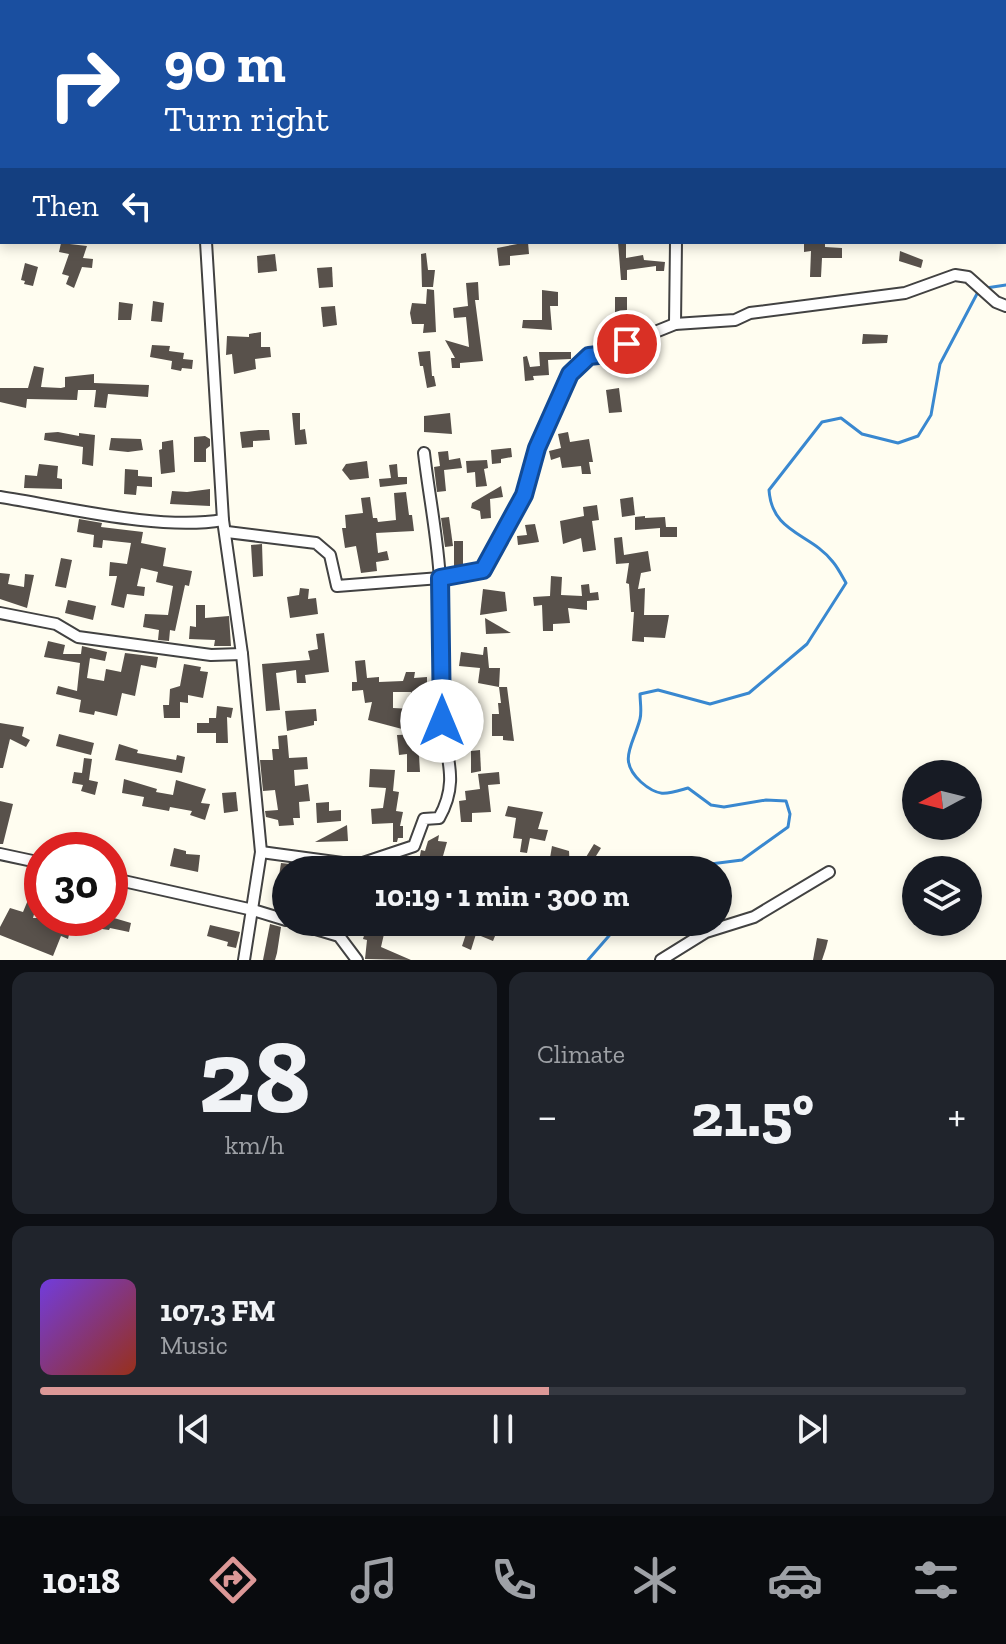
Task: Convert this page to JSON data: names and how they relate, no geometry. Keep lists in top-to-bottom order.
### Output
{
  "north": "left",
  "page": {
    "turn": ["90 m", "Turn right"],
    "then": "Then",
    "limit": "30",
    "trip": "10:19 · 1 min · 300 m",
    "tile": [
      ["28", "km/h"],
      "Climate"
    ],
    "heat": ["−", "21.5°", "+"],
    "song": ["107.3 FM", "Music"],
    "tabs": "10:18"
  }
}
